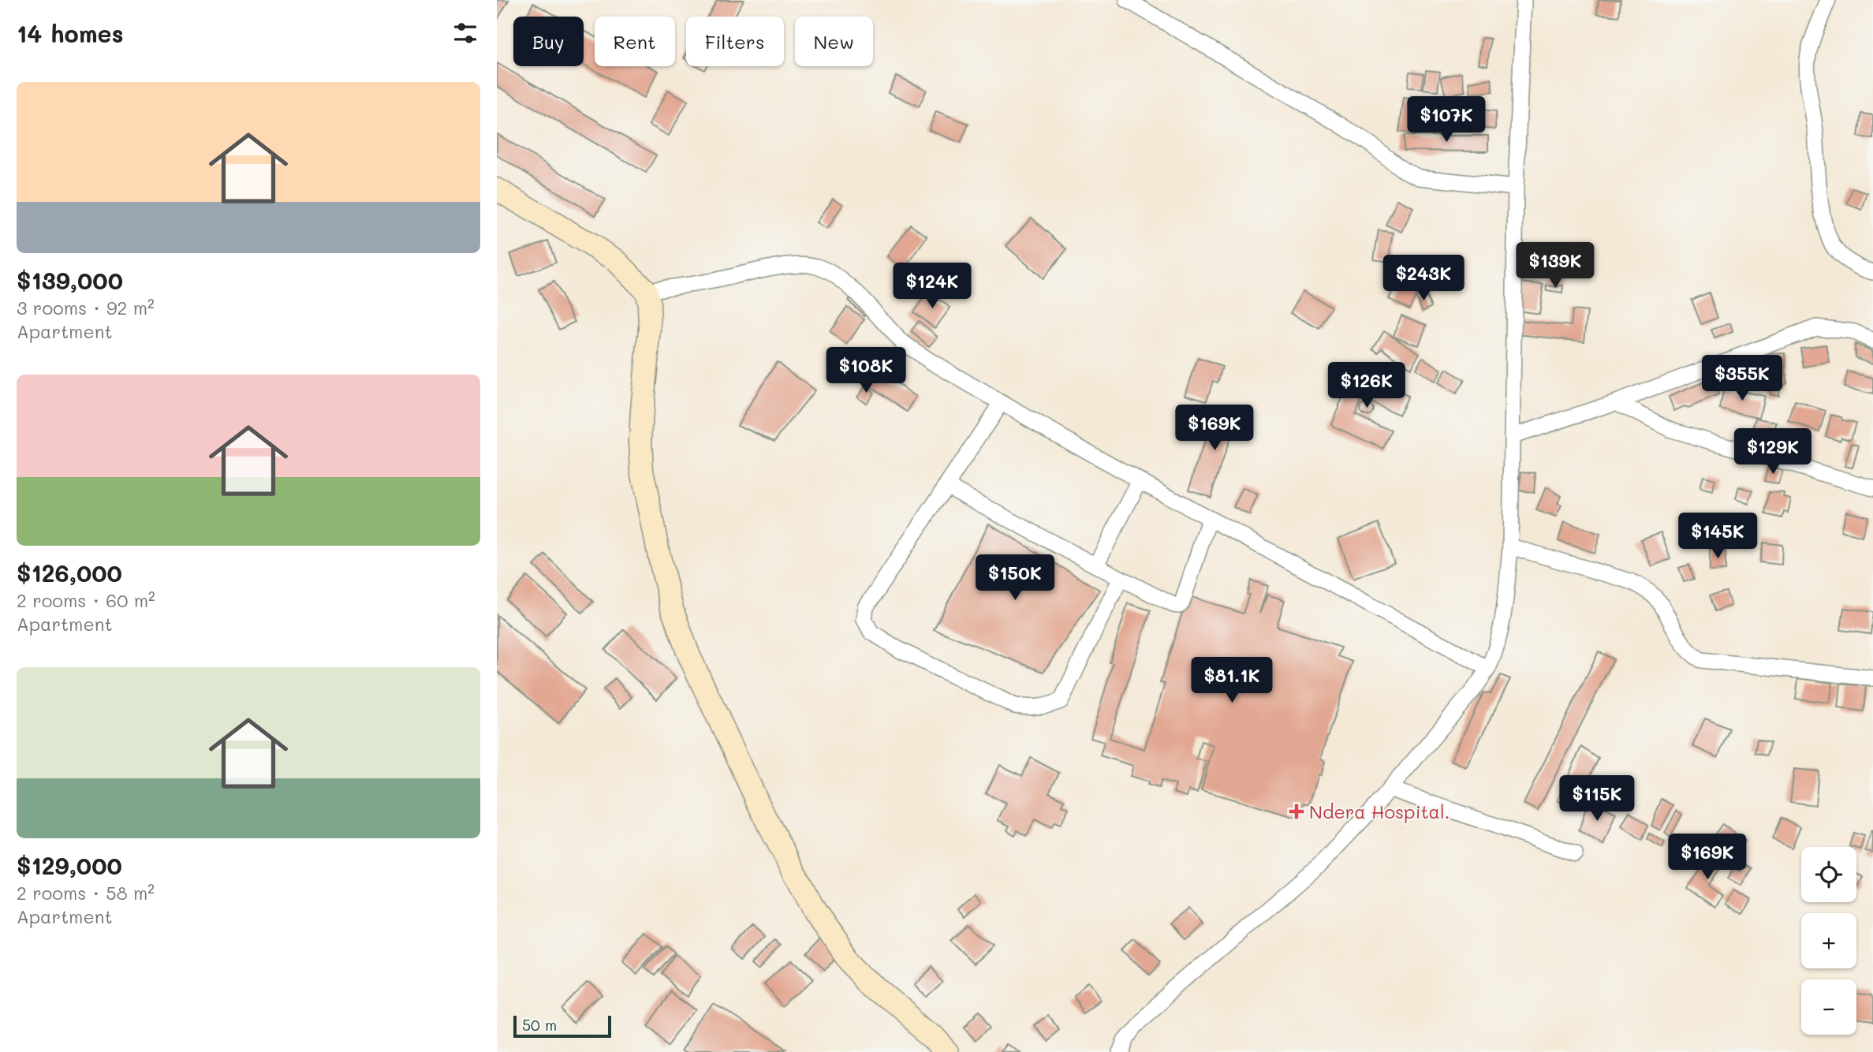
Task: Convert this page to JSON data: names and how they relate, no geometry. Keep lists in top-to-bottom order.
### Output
{
  "places": {
    "health": ["Ndera Hospital."]
  },
  "scale_bar": "50 m",
  "page": {
    "heading": "14 homes",
    "chip": [
      "Buy",
      "Rent",
      "Filters",
      "New"
    ],
    "list": [
      {
        "name": "$139,000",
        "note": "3 rooms · 92 m² · Apartment"
      },
      {
        "name": "$126,000",
        "note": "2 rooms · 60 m² · Apartment"
      },
      {
        "name": "$129,000",
        "note": "2 rooms · 58 m² · Apartment"
      }
    ],
    "price": [
      "$107K",
      "$139K",
      "$243K",
      "$124K",
      "$108K",
      "$355K",
      "$126K",
      "$169K",
      "$129K",
      "$145K",
      "$150K",
      "$81.1K",
      "$115K",
      "$169K"
    ],
    "map_buttons": ["+", "−"],
    "scale": "50 m"
  }
}
